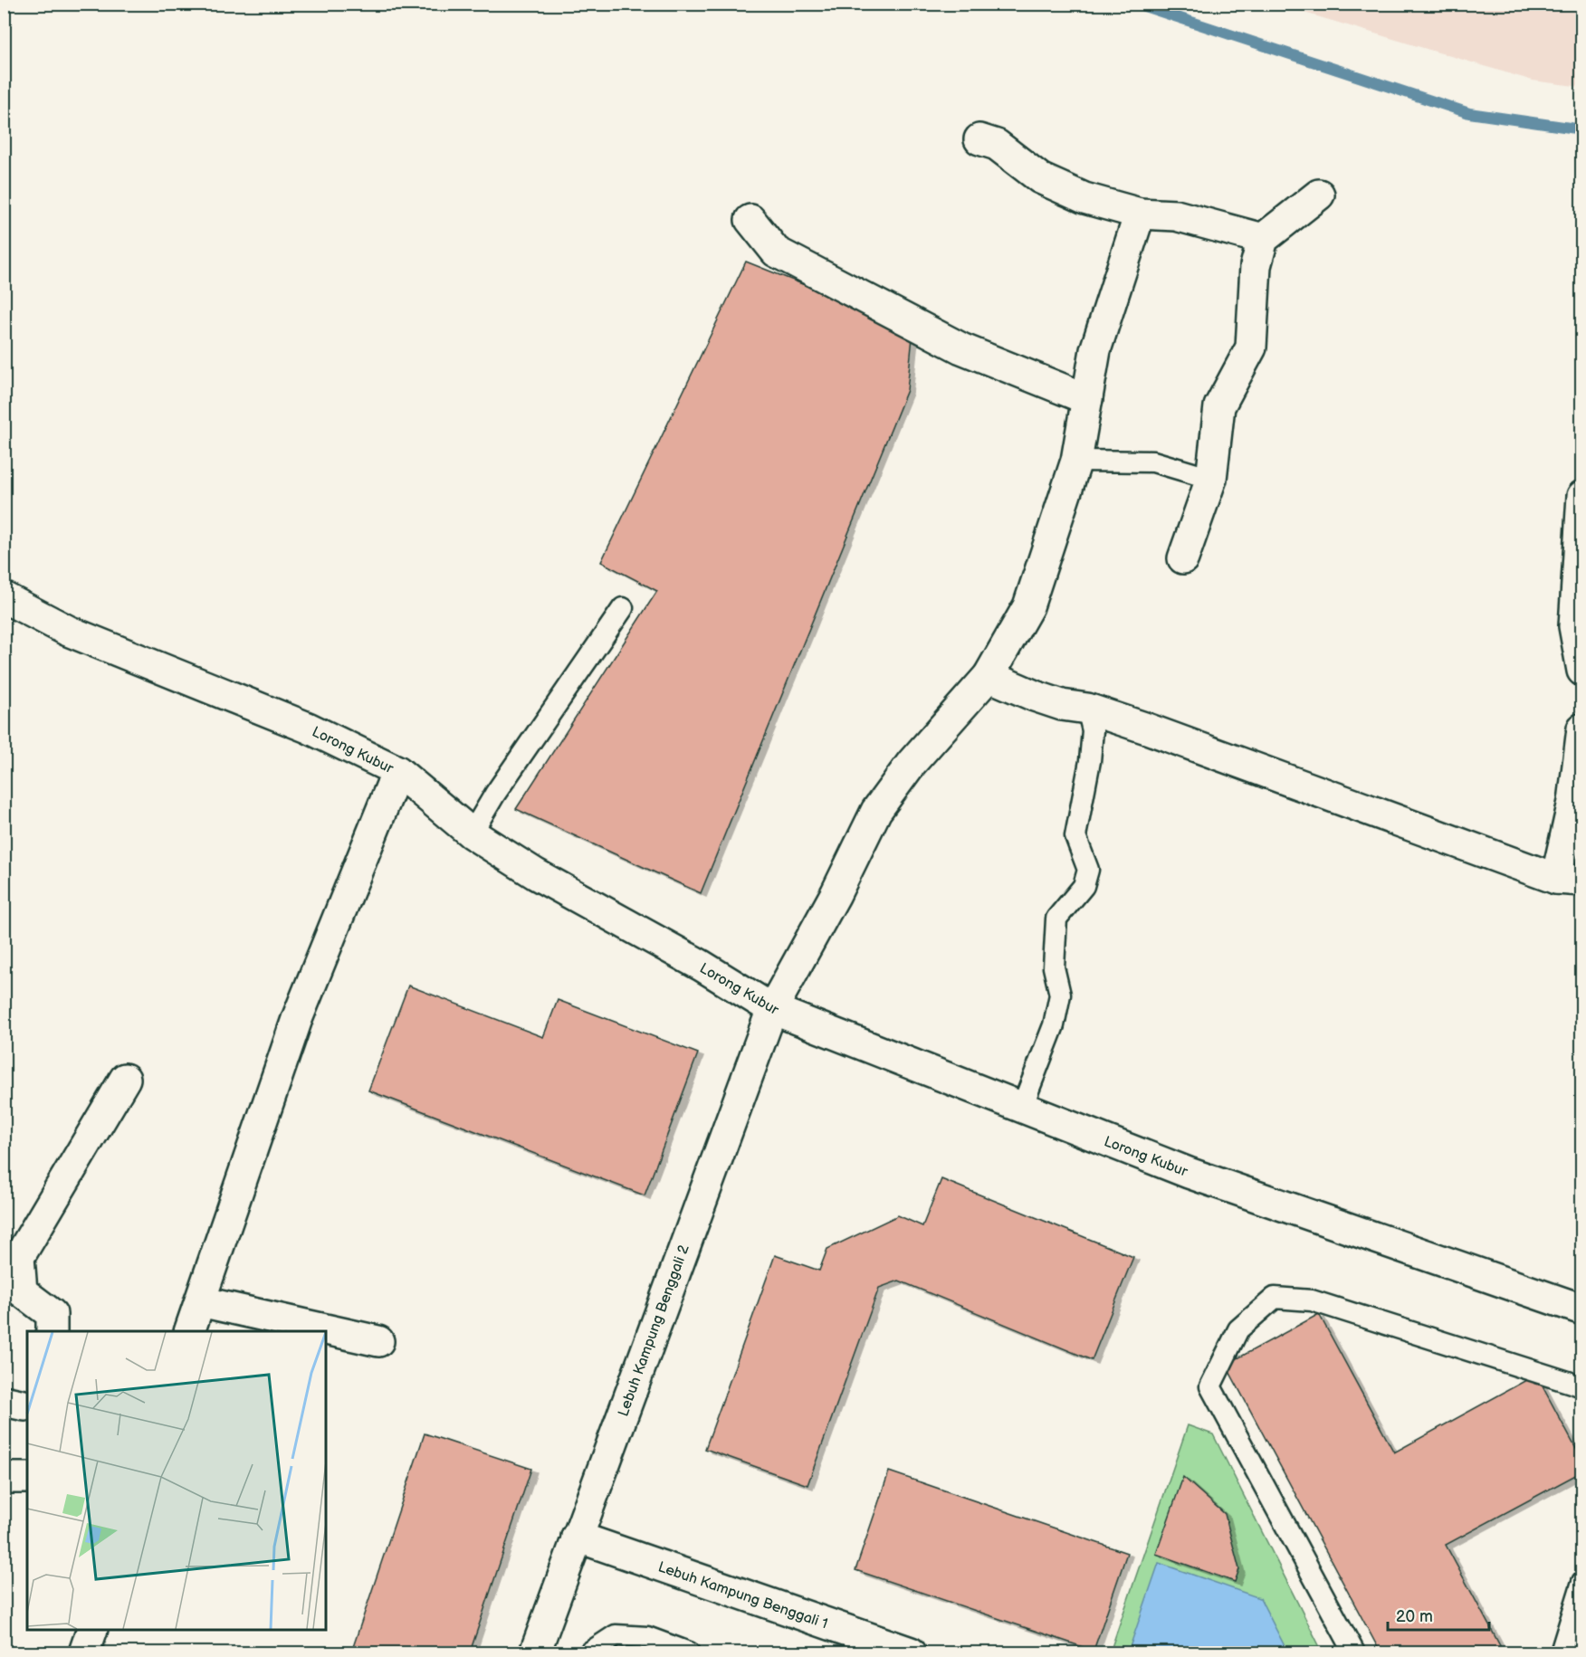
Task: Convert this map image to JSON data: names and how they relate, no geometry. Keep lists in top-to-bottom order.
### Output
{
  "streets": {
    "street": ["Lorong Kubur", "Lebuh Kampung Benggali 2", "Lebuh Kampung Benggali 1"]
  },
  "crossings": [
    ["Lorong Kubur", "Lebuh Kampung Benggali 2"],
    ["Lebuh Kampung Benggali 2", "Lebuh Kampung Benggali 1"]
  ],
  "scale_bar": "20 m"
}
